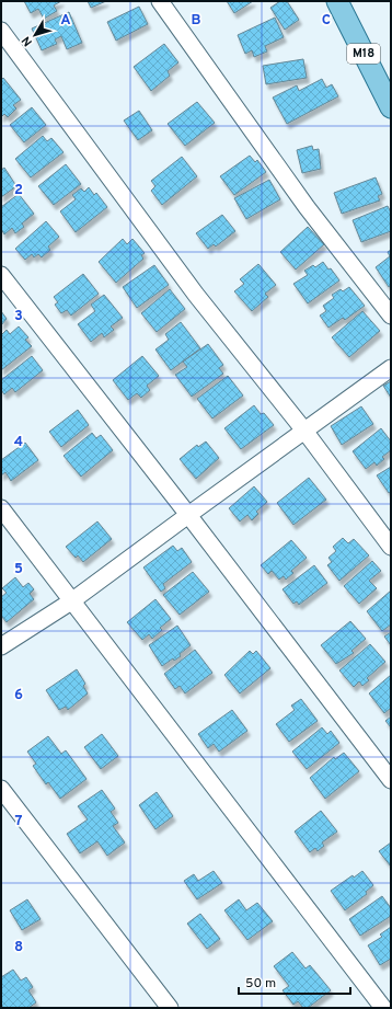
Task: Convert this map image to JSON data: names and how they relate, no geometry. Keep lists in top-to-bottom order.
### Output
{
  "streets": {
    "main road": ["M18"]
  },
  "scale_bar": "50 m",
  "north": "bottom left",
  "grid": {
    "columns": ["A", "B", "C"],
    "rows": [
      "2",
      "3",
      "4",
      "5",
      "6",
      "7",
      "8"
    ]
  }
}
